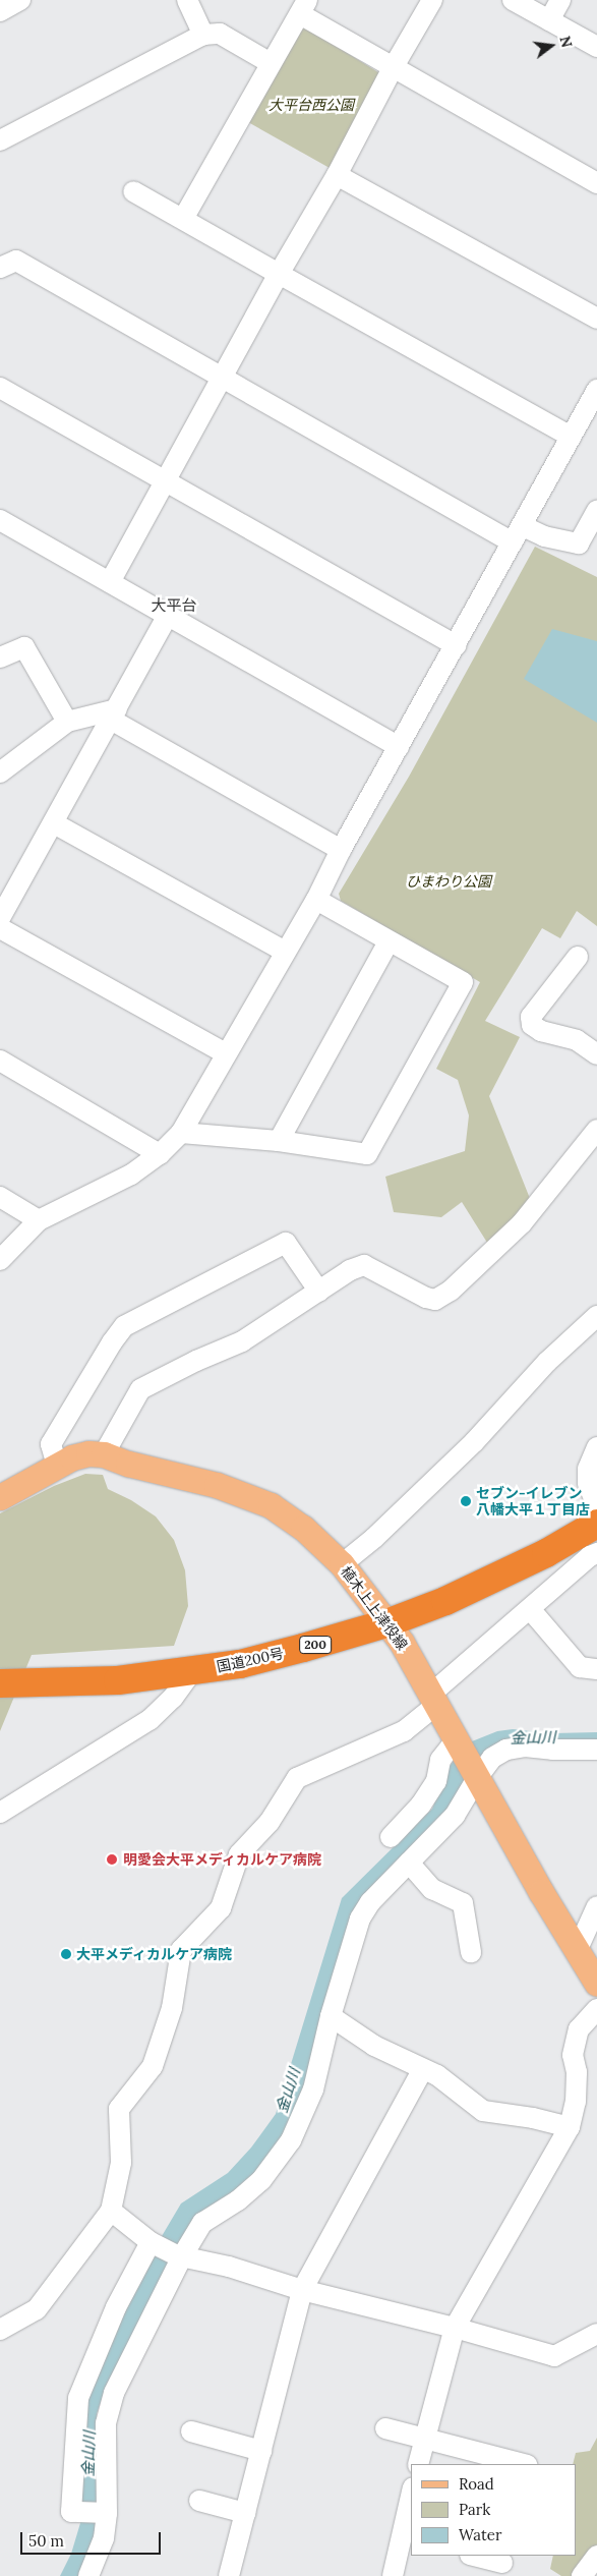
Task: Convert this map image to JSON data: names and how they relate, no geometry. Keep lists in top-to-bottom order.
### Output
{
  "streets": {
    "highway": ["200", "国道200号"],
    "main road": ["植木上上津役線"]
  },
  "crossings": [
    ["植木上上津役線", "国道200号"]
  ],
  "districts": ["大平台"],
  "water": ["金山川"],
  "parks": ["大平台西公園", "ひまわり公園"],
  "places": ["セブン-イレブン 八幡大平１丁目店", "明愛会大平メディカルケア病院", "大平メディカルケア病院"],
  "legend": ["Road", "Park", "Water"],
  "scale_bar": "50 m",
  "north": "right"
}
